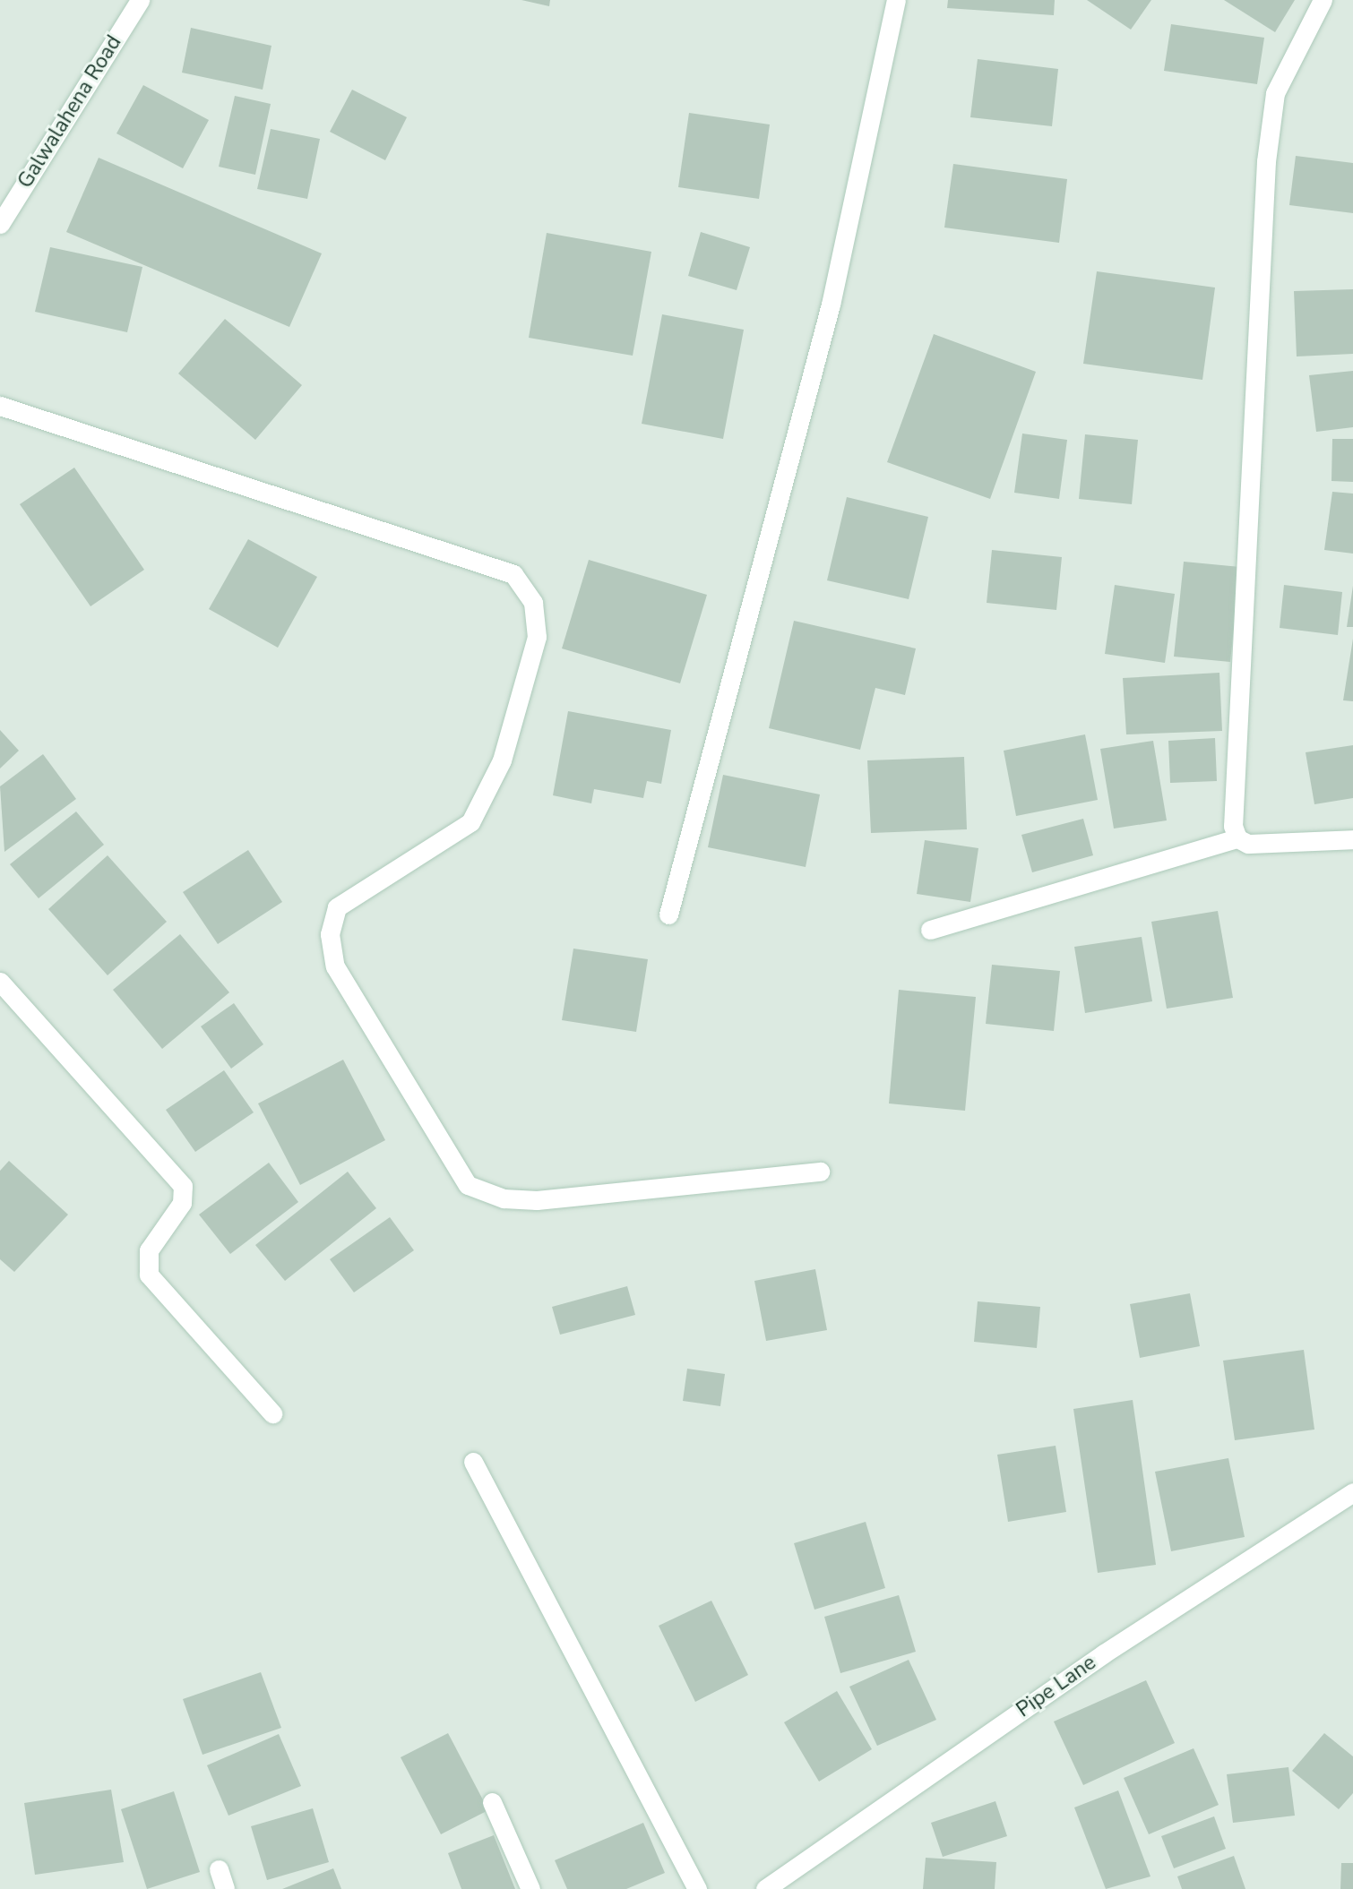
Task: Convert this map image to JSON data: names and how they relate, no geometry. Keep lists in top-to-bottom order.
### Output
{
  "streets": {
    "street": ["Galwalahena Road", "Pipe Lane"]
  }
}
